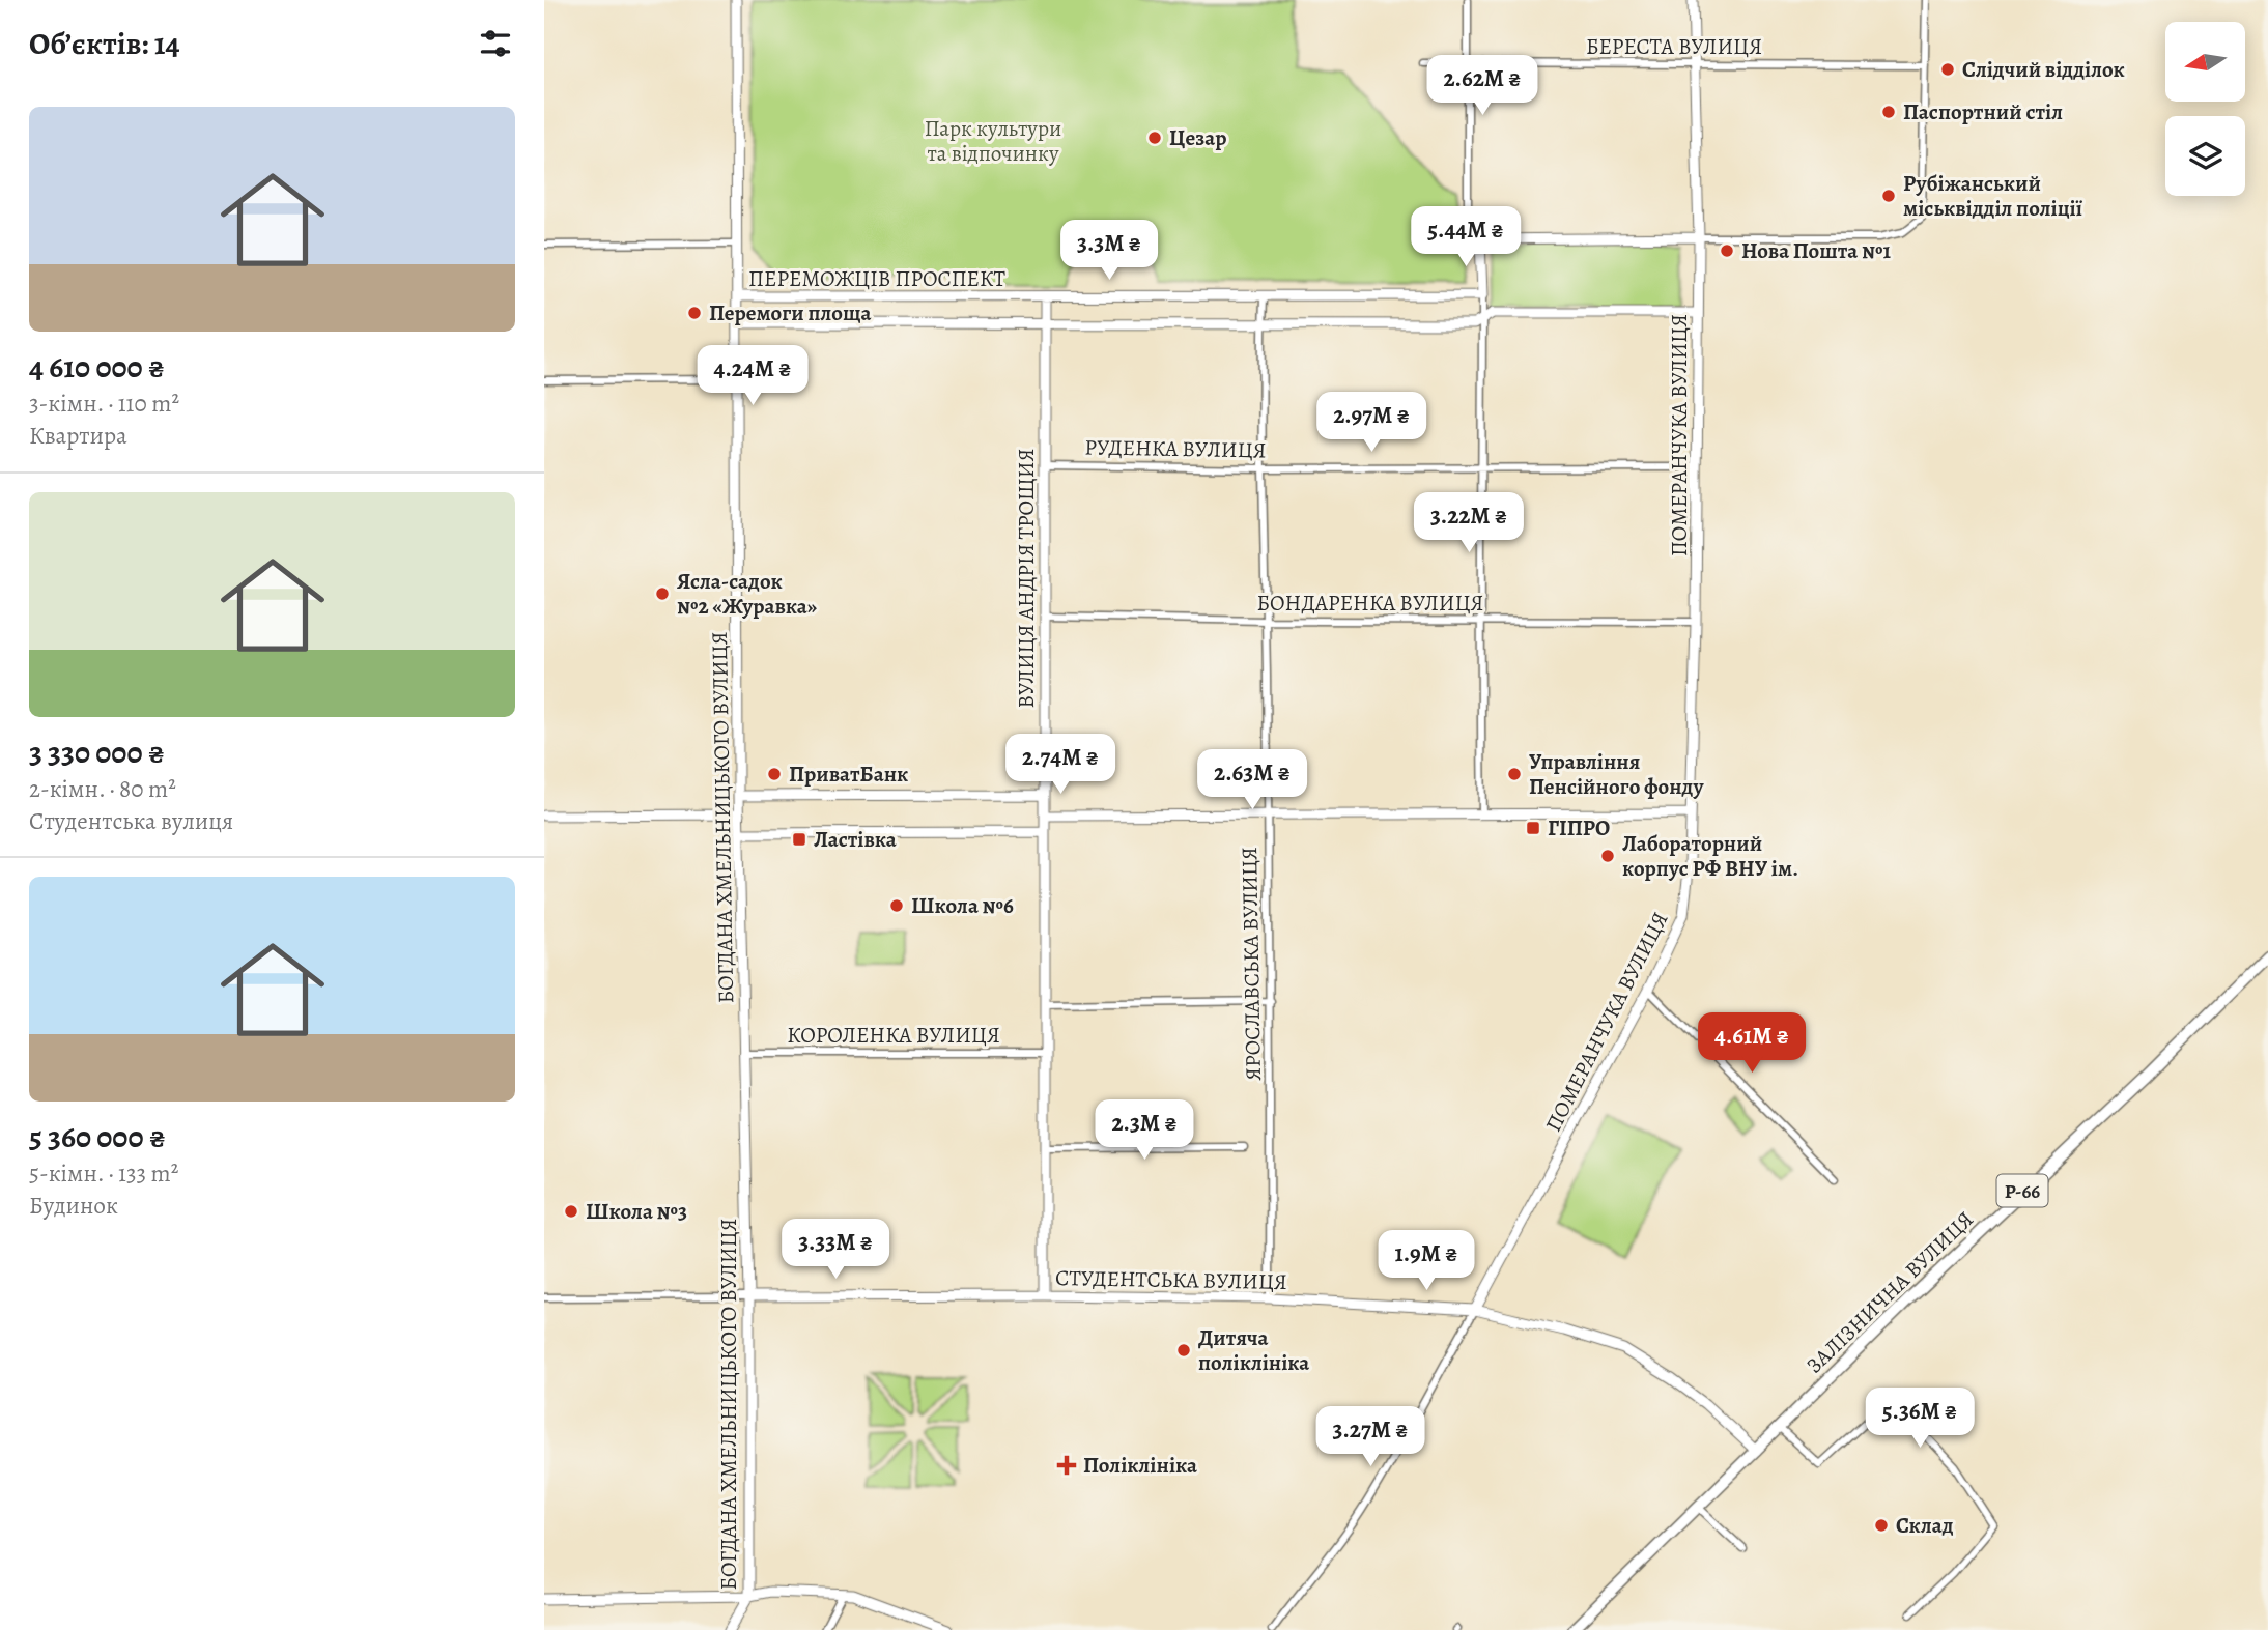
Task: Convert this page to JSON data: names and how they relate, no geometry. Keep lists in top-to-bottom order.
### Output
{
  "streets": {
    "main road": ["Р-66", "ЗАЛІЗНИЧНА ВУЛИЦЯ"],
    "street": [
      "БЕРЕСТА ВУЛИЦЯ",
      "ПЕРЕМОЖЦІВ ПРОСПЕКТ",
      "ПОМЕРАНЧУКА ВУЛИЦЯ",
      "РУДЕНКА ВУЛИЦЯ",
      "ВУЛИЦЯ АНДРІЯ ТРОЩИЯ",
      "БОНДАРЕНКА ВУЛИЦЯ",
      "БОГДАНА ХМЕЛЬНИЦЬКОГО ВУЛИЦЯ",
      "ЯРОСЛАВСЬКА ВУЛИЦЯ",
      "КОРОЛЕНКА ВУЛИЦЯ",
      "СТУДЕНТСЬКА ВУЛИЦЯ"
    ]
  },
  "crossings": [
    ["БЕРЕСТА ВУЛИЦЯ", "ПОМЕРАНЧУКА ВУЛИЦЯ"],
    ["ПЕРЕМОЖЦІВ ПРОСПЕКТ", "ПОМЕРАНЧУКА ВУЛИЦЯ"],
    ["ПЕРЕМОЖЦІВ ПРОСПЕКТ", "ВУЛИЦЯ АНДРІЯ ТРОЩИЯ"],
    ["ПЕРЕМОЖЦІВ ПРОСПЕКТ", "БОГДАНА ХМЕЛЬНИЦЬКОГО ВУЛИЦЯ"],
    ["ПЕРЕМОЖЦІВ ПРОСПЕКТ", "ЯРОСЛАВСЬКА ВУЛИЦЯ"],
    ["ПОМЕРАНЧУКА ВУЛИЦЯ", "РУДЕНКА ВУЛИЦЯ"],
    ["ПОМЕРАНЧУКА ВУЛИЦЯ", "БОНДАРЕНКА ВУЛИЦЯ"],
    ["ПОМЕРАНЧУКА ВУЛИЦЯ", "СТУДЕНТСЬКА ВУЛИЦЯ"],
    ["РУДЕНКА ВУЛИЦЯ", "ВУЛИЦЯ АНДРІЯ ТРОЩИЯ"],
    ["РУДЕНКА ВУЛИЦЯ", "ЯРОСЛАВСЬКА ВУЛИЦЯ"],
    ["ВУЛИЦЯ АНДРІЯ ТРОЩИЯ", "БОНДАРЕНКА ВУЛИЦЯ"],
    ["ВУЛИЦЯ АНДРІЯ ТРОЩИЯ", "КОРОЛЕНКА ВУЛИЦЯ"],
    ["ВУЛИЦЯ АНДРІЯ ТРОЩИЯ", "СТУДЕНТСЬКА ВУЛИЦЯ"],
    ["БОНДАРЕНКА ВУЛИЦЯ", "ЯРОСЛАВСЬКА ВУЛИЦЯ"],
    ["БОГДАНА ХМЕЛЬНИЦЬКОГО ВУЛИЦЯ", "КОРОЛЕНКА ВУЛИЦЯ"],
    ["БОГДАНА ХМЕЛЬНИЦЬКОГО ВУЛИЦЯ", "СТУДЕНТСЬКА ВУЛИЦЯ"],
    ["ЯРОСЛАВСЬКА ВУЛИЦЯ", "СТУДЕНТСЬКА ВУЛИЦЯ"],
    ["СТУДЕНТСЬКА ВУЛИЦЯ", "ЗАЛІЗНИЧНА ВУЛИЦЯ"]
  ],
  "parks": ["Парк культури та відпочинку"],
  "places": {
    "other": [
      "Слідчий відділок",
      "Паспортний стіл",
      "Цезар",
      "Рубіжанський міськвідділ поліції",
      "Нова Пошта №1",
      "Перемоги площа",
      "Ясла-садок №2 «Журавка»",
      "ПриватБанк",
      "Управління Пенсійного фонду",
      "Лабораторний корпус РФ ВНУ ім.",
      "Школа №6",
      "Школа №3",
      "Дитяча поліклініка",
      "Склад"
    ],
    "transit": ["ГІПРО", "Ластівка"],
    "health": ["Поліклініка"]
  },
  "north": "left",
  "page": {
    "heading": "Об’єктів: 14",
    "price": [
      "2.62M ₴",
      "5.44M ₴",
      "3.3M ₴",
      "4.24M ₴",
      "2.97M ₴",
      "3.22M ₴",
      "2.74M ₴",
      "2.63M ₴",
      "4.61M ₴",
      "2.3M ₴",
      "3.33M ₴",
      "1.9M ₴",
      "5.36M ₴",
      "3.27M ₴"
    ],
    "list": [
      {
        "name": "4 610 000 ₴",
        "note": "3-кімн. · 110 m² · Квартира"
      },
      {
        "name": "3 330 000 ₴",
        "note": "2-кімн. · 80 m² · Студентська вулиця"
      },
      {
        "name": "5 360 000 ₴",
        "note": "5-кімн. · 133 m² · Будинок"
      }
    ]
  }
}
